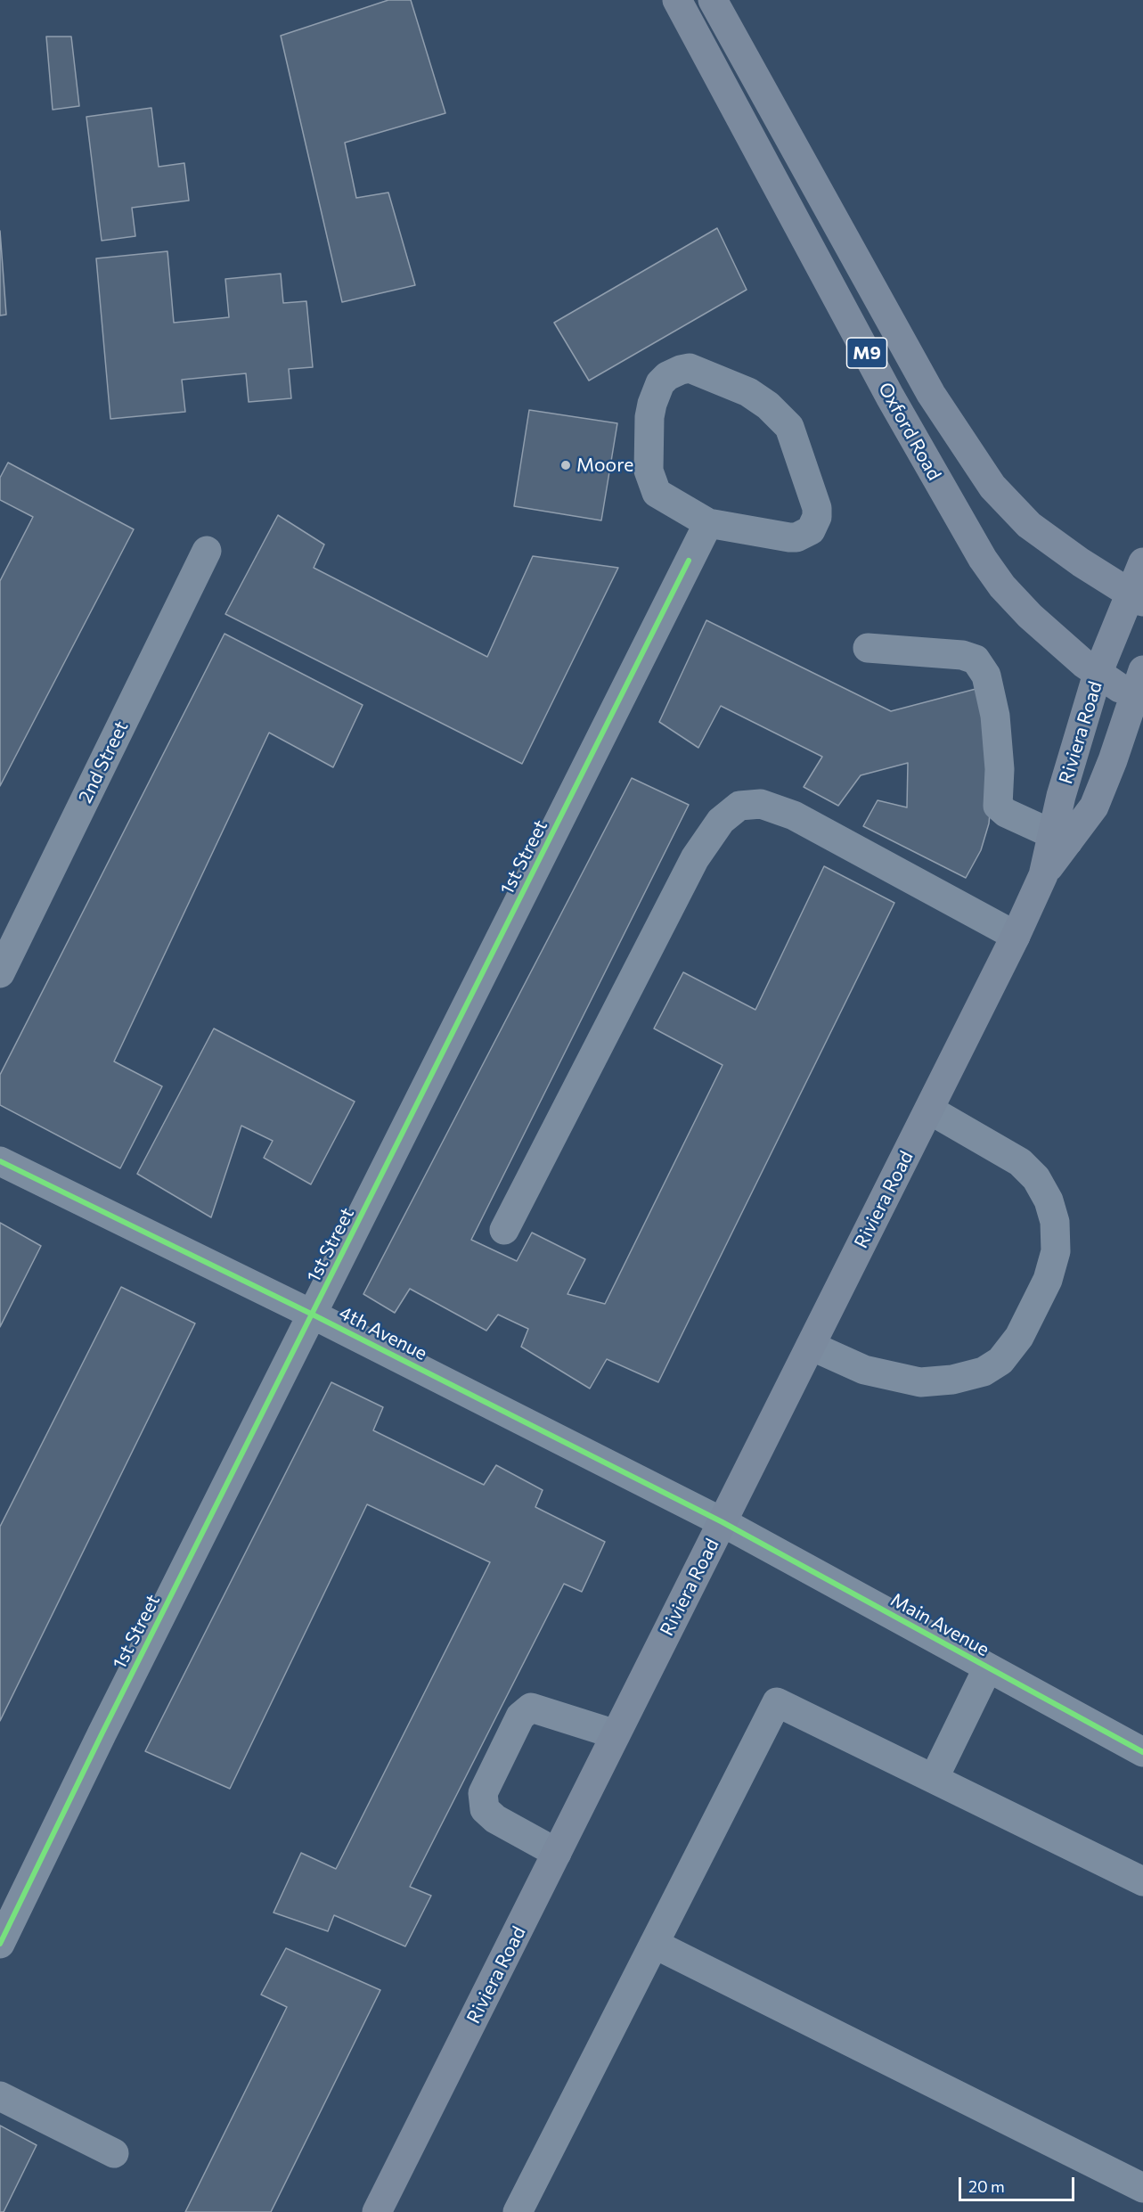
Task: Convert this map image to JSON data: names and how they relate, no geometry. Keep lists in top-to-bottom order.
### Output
{
  "streets": {
    "main road": ["M9", "Oxford Road", "Riviera Road"],
    "street": [
      "2nd Street",
      "1st Street",
      "4th Avenue",
      "Main Avenue"
    ]
  },
  "crossings": [
    ["Oxford Road", "Riviera Road"],
    ["Riviera Road", "4th Avenue"],
    ["Riviera Road", "Main Avenue"],
    ["1st Street", "4th Avenue"],
    ["4th Avenue", "Main Avenue"]
  ],
  "places": ["Moore"],
  "scale_bar": "20 m"
}
